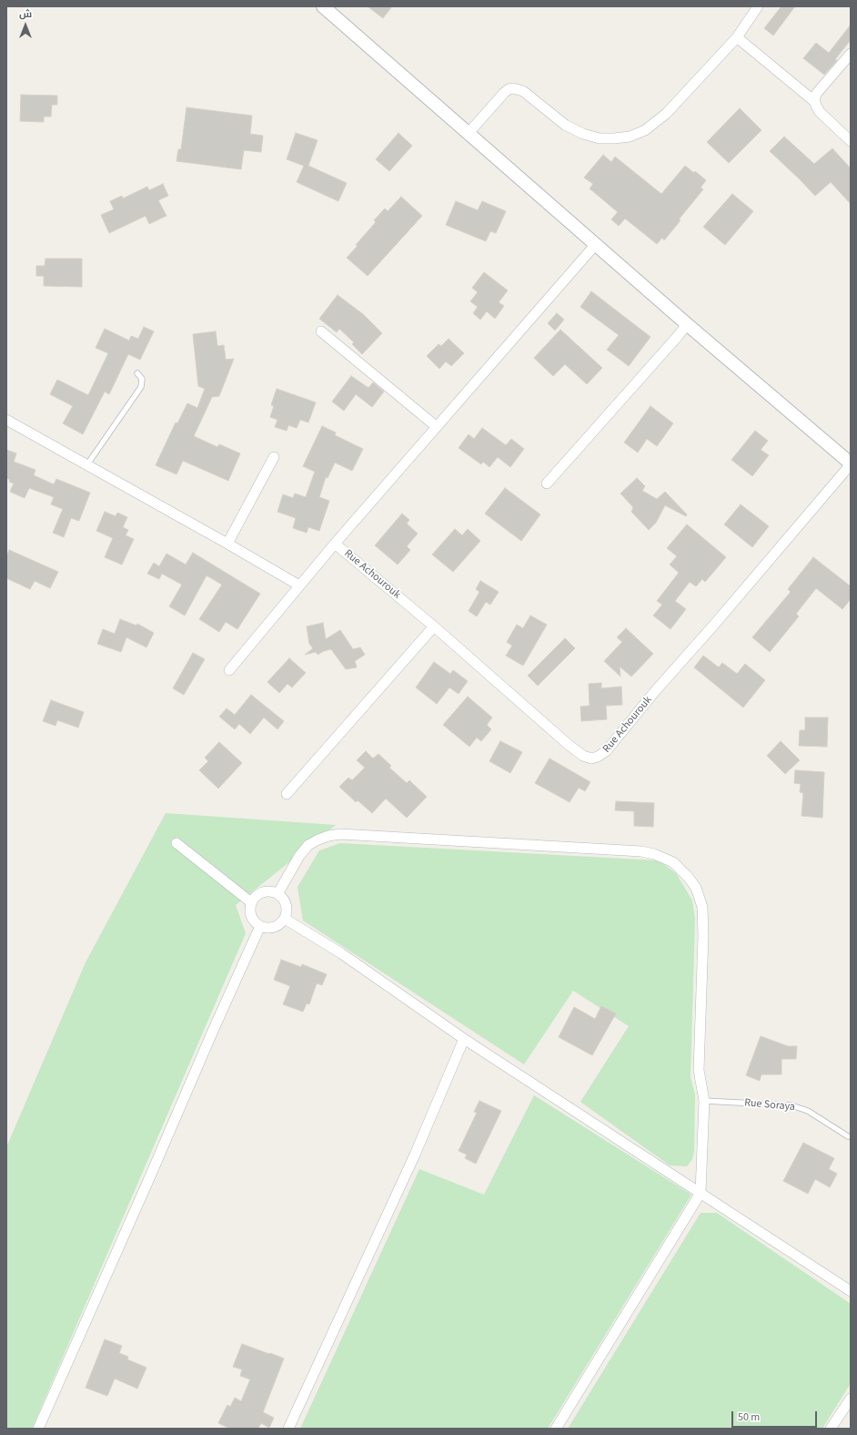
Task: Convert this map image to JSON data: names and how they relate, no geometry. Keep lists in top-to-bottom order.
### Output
{
  "streets": {
    "street": ["Rue Achourouk"],
    "lane": ["Rue Soraya"]
  },
  "scale_bar": "50 m",
  "north": "top"
}
